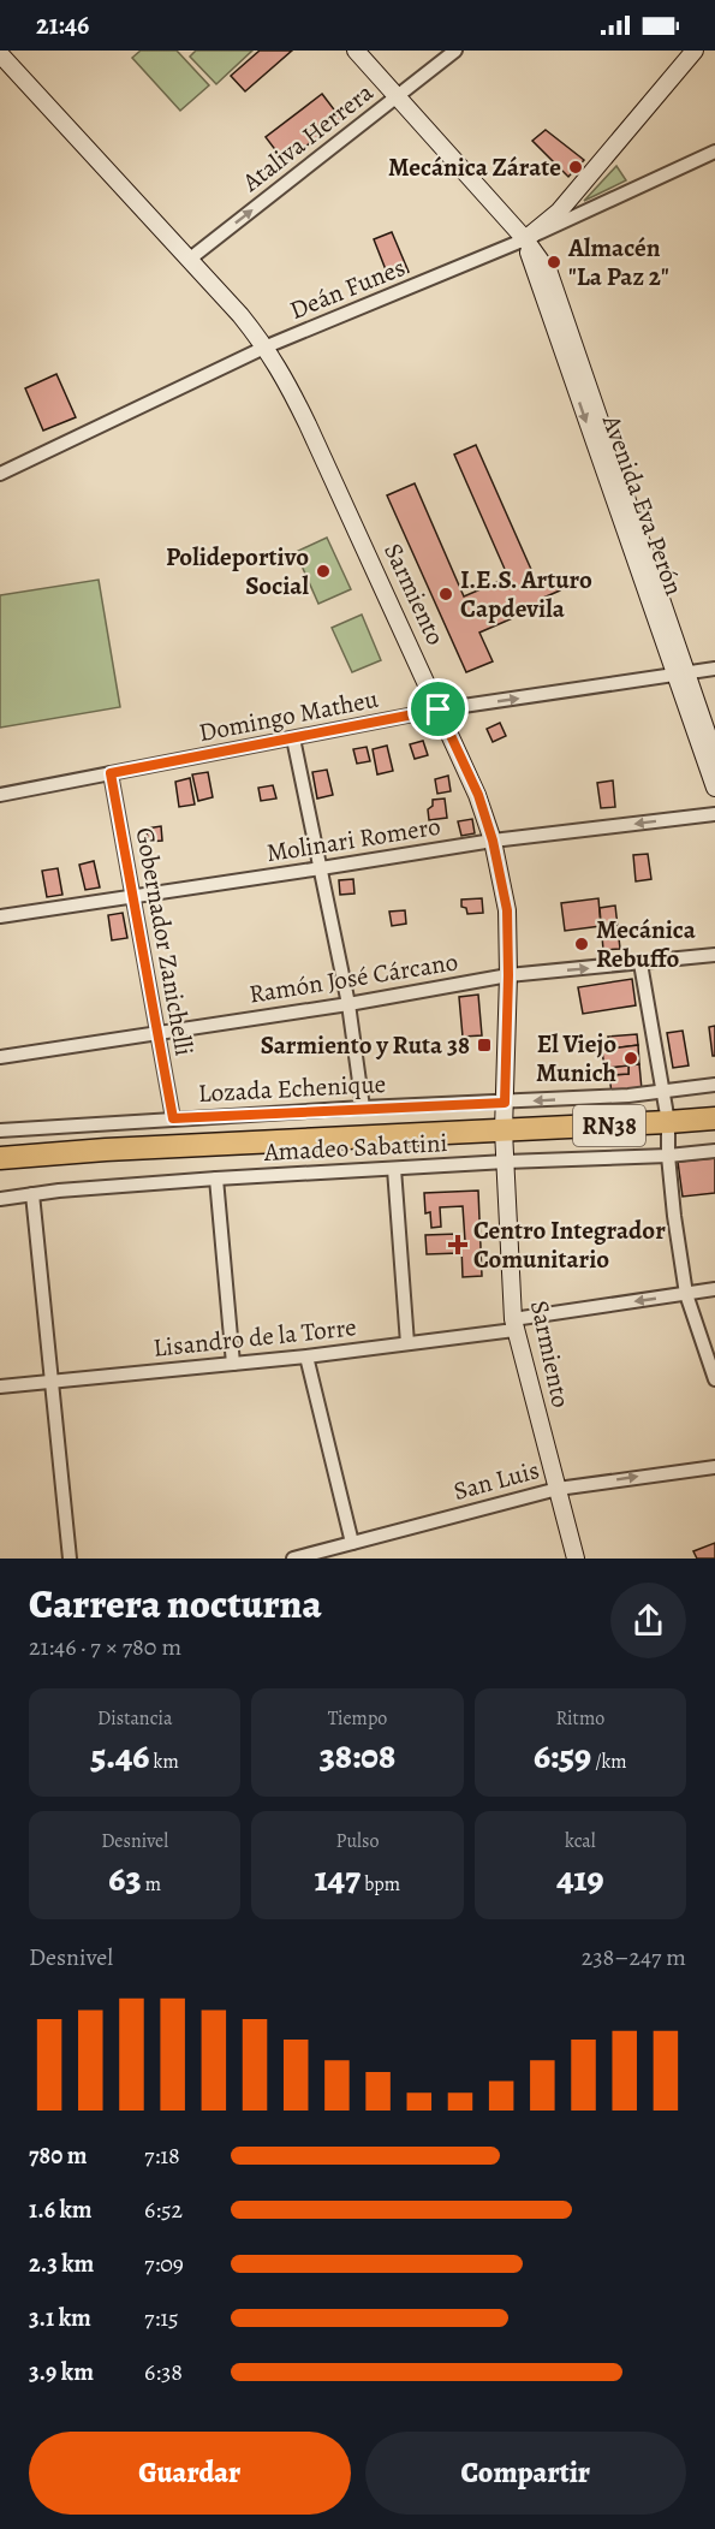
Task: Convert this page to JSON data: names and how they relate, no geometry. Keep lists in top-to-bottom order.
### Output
{
  "streets": {
    "highway": ["RN38"],
    "main road": ["Avenida Eva Perón", "Sarmiento"],
    "street": [
      "Ataliva Herrera",
      "Deán Funes",
      "Domingo Matheu",
      "Molinari Romero",
      "Gobernador Zanichelli",
      "Ramón José Cárcano",
      "Lozada Echenique",
      "Amadeo Sabattini",
      "Lisandro de la Torre",
      "San Luis"
    ]
  },
  "crossings": [
    ["Ataliva Herrera", "Avenida Eva Perón"],
    ["Ataliva Herrera", "Sarmiento"],
    ["Deán Funes", "Avenida Eva Perón"],
    ["Deán Funes", "Sarmiento"],
    ["Avenida Eva Perón", "Domingo Matheu"],
    ["Sarmiento", "Domingo Matheu"],
    ["Sarmiento", "Molinari Romero"],
    ["Sarmiento", "Ramón José Cárcano"],
    ["Sarmiento", "Lozada Echenique"],
    ["Sarmiento", "RN38"],
    ["Sarmiento", "Amadeo Sabattini"],
    ["Sarmiento", "Lisandro de la Torre"],
    ["Sarmiento", "San Luis"],
    ["Domingo Matheu", "Gobernador Zanichelli"],
    ["Molinari Romero", "Gobernador Zanichelli"],
    ["Gobernador Zanichelli", "Ramón José Cárcano"],
    ["Gobernador Zanichelli", "Lozada Echenique"]
  ],
  "one_way": ["Ataliva Herrera", "San Luis"],
  "places": {
    "other": [
      "Mecánica Zárate",
      "Almacén \"La Paz 2\"",
      "Polideportivo Social",
      "I.E.S. Arturo Capdevila",
      "Mecánica Rebuffo",
      "El Viejo Munich"
    ],
    "transit": ["Sarmiento y Ruta 38"],
    "health": ["Centro Integrador Comunitario"]
  },
  "page": {
    "status": "21:46",
    "heading": ["Carrera nocturna", "21:46 · 7 × 780 m"],
    "stats": [
      ["Distancia", "5.46 km"],
      ["Tiempo", "38:08"],
      ["Ritmo", "6:59 /km"],
      ["Desnivel", "63 m"],
      ["Pulso", "147 bpm"],
      ["kcal", "419"]
    ],
    "chart": ["Desnivel", "238–247 m"],
    "list": [
      {
        "name": "780 m",
        "note": "7:18"
      },
      {
        "name": "1.6 km",
        "note": "6:52"
      },
      {
        "name": "2.3 km",
        "note": "7:09"
      },
      {
        "name": "3.1 km",
        "note": "7:15"
      },
      {
        "name": "3.9 km",
        "note": "6:38"
      }
    ],
    "buttons": ["Guardar", "Compartir"]
  }
}
